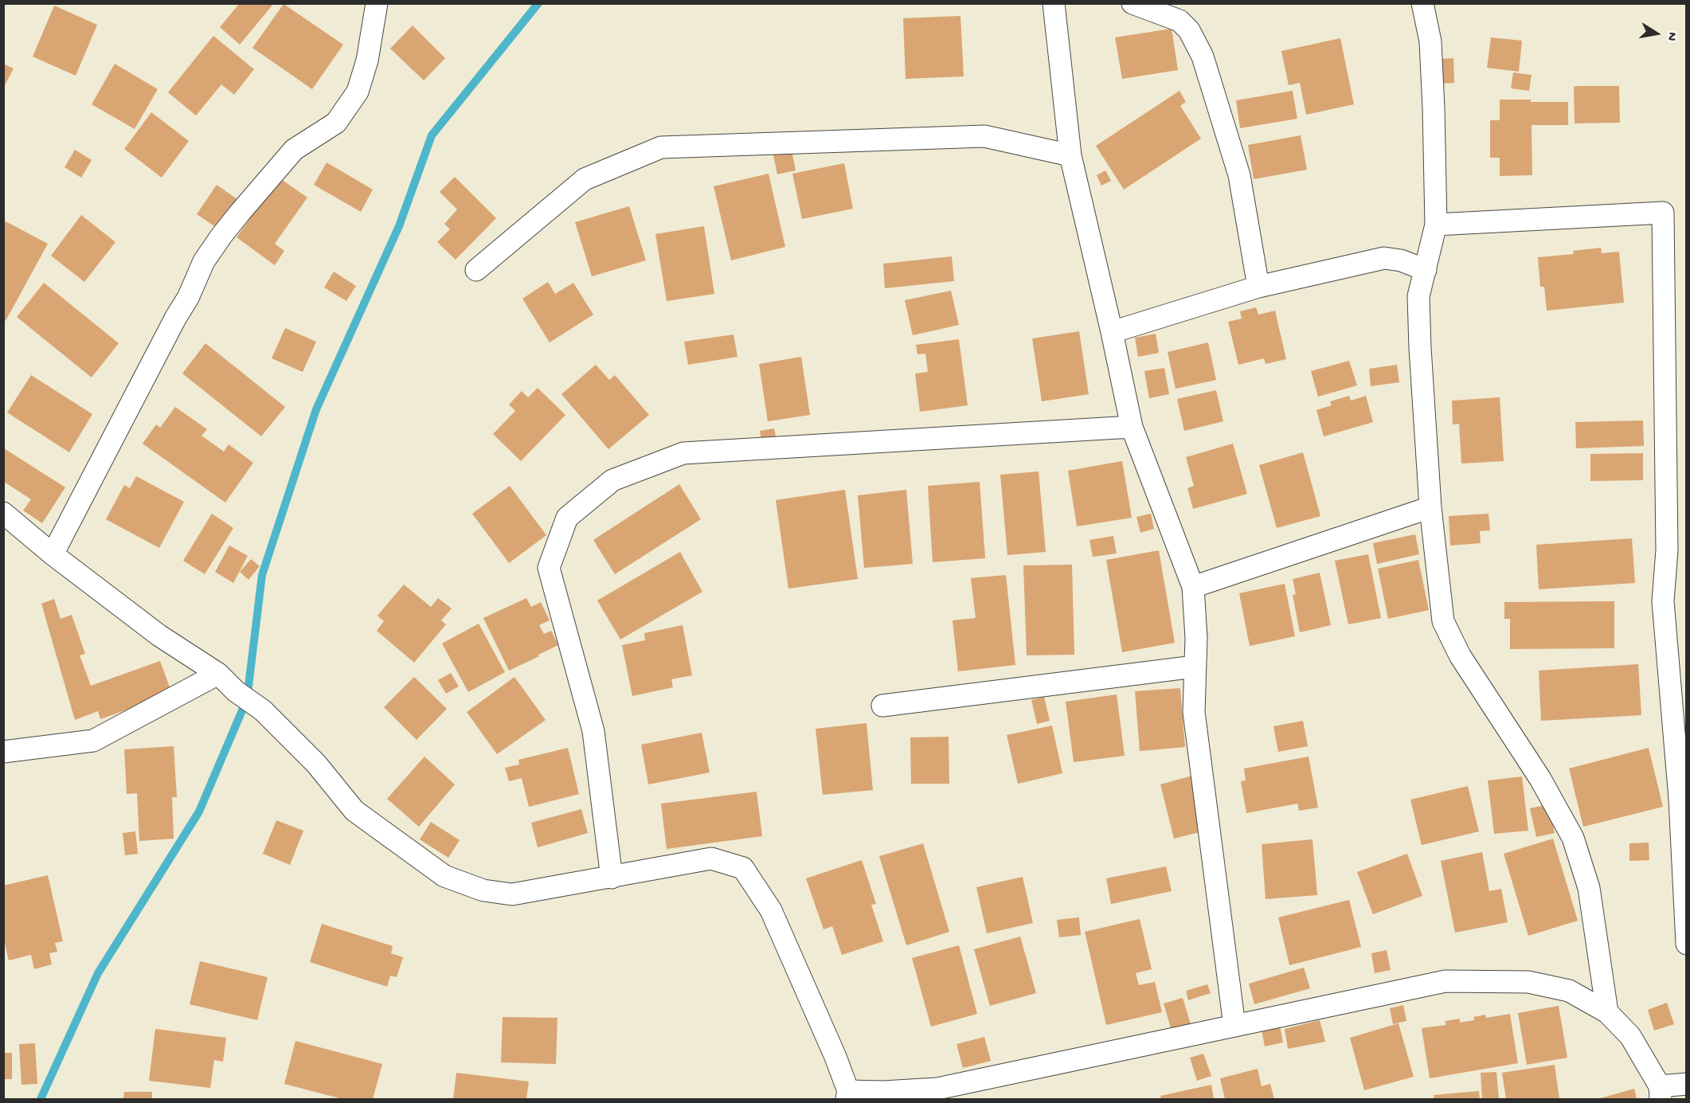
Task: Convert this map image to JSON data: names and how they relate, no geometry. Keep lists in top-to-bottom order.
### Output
{
  "north": "right"
}
